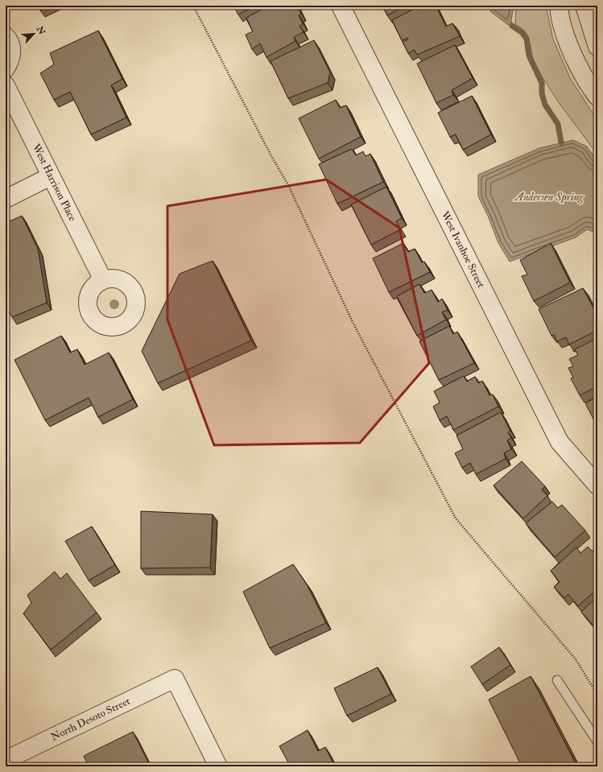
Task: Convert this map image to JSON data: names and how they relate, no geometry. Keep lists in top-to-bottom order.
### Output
{
  "streets": {
    "street": ["West Harrison Place", "West Ivanhoe Street", "North Desoto Street"]
  },
  "water": ["Andersen Spring"],
  "north": "top right"
}
